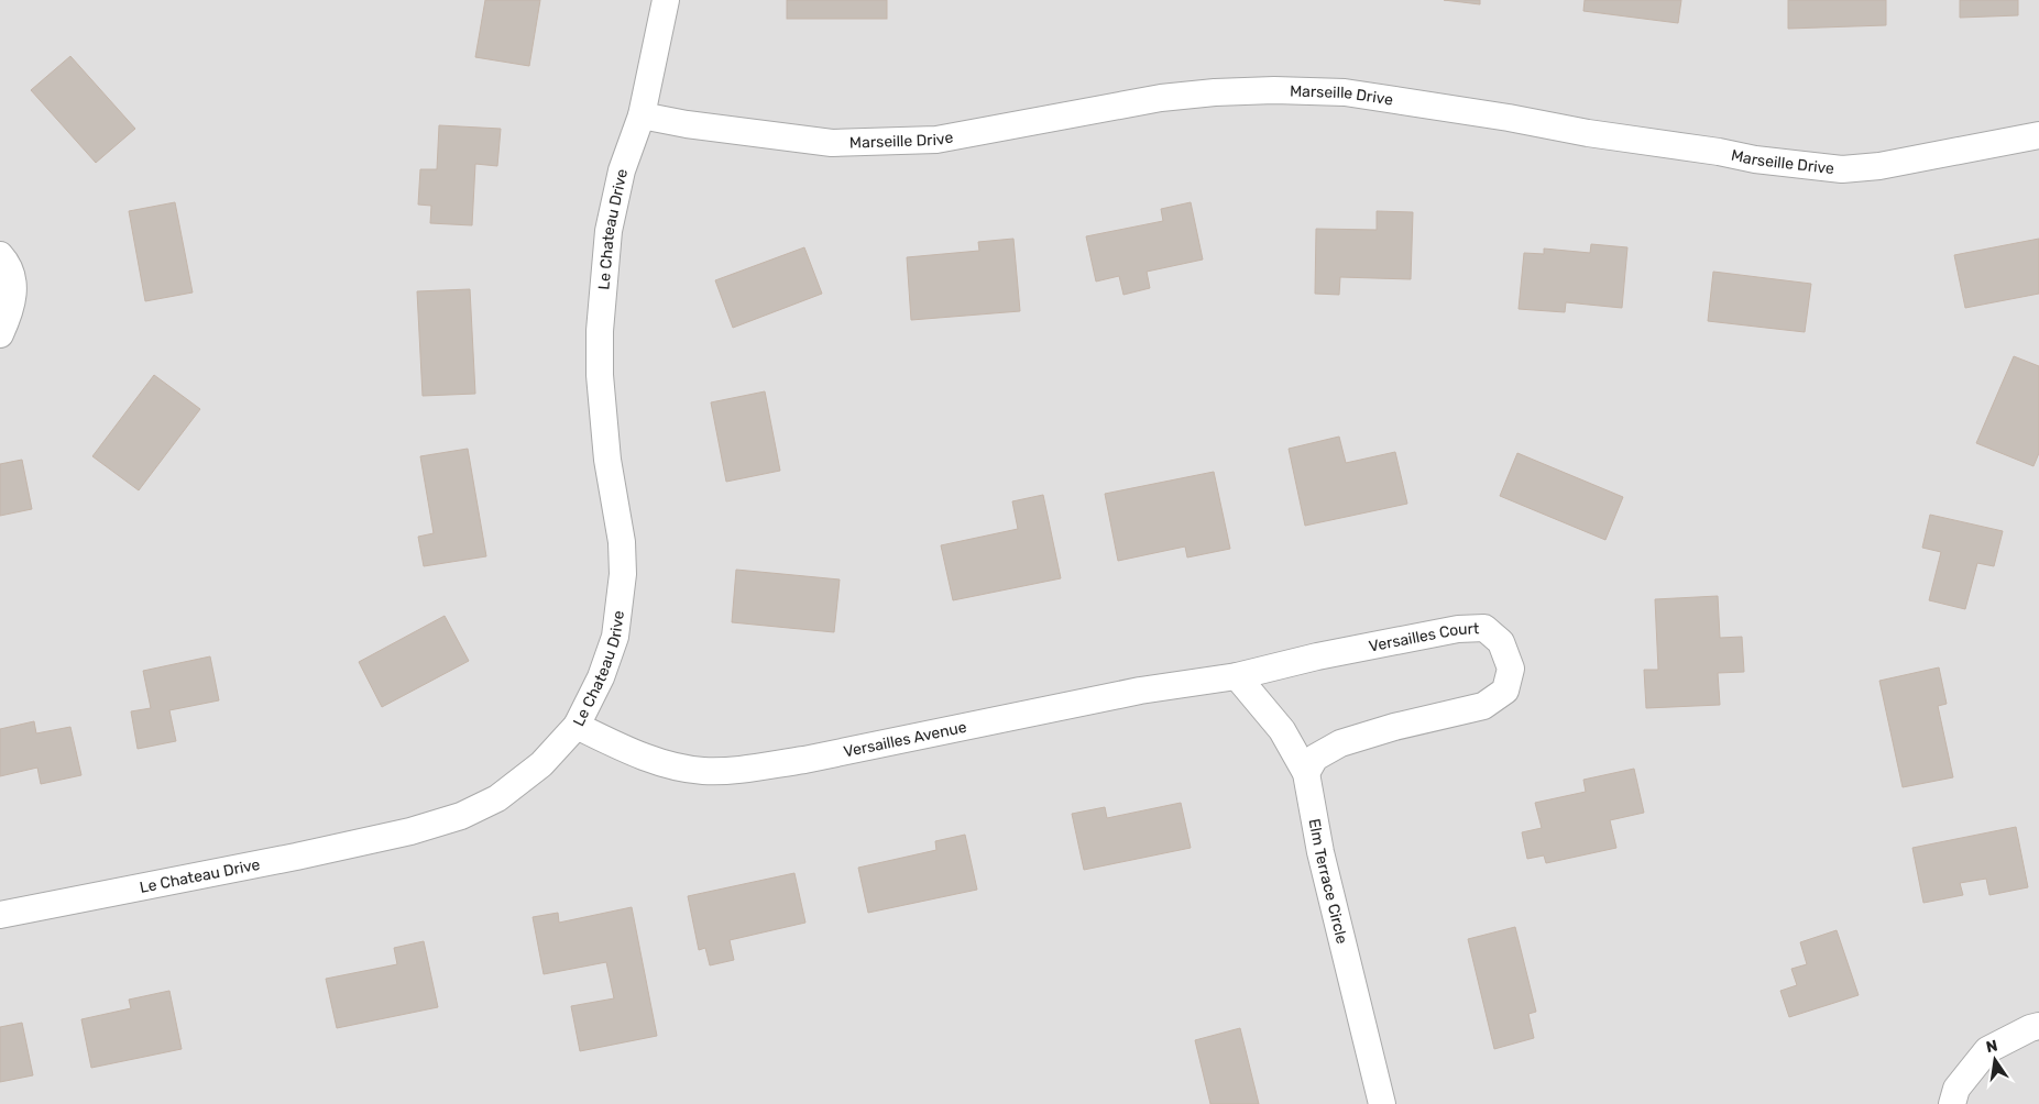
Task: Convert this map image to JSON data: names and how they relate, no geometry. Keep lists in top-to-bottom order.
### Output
{
  "streets": {
    "street": [
      "Marseille Drive",
      "Le Chateau Drive",
      "Versailles Court",
      "Versailles Avenue",
      "Elm Terrace Circle"
    ]
  },
  "crossings": [
    ["Marseille Drive", "Le Chateau Drive"],
    ["Le Chateau Drive", "Versailles Avenue"],
    ["Versailles Court", "Versailles Avenue"],
    ["Versailles Court", "Elm Terrace Circle"],
    ["Versailles Avenue", "Elm Terrace Circle"]
  ],
  "north": "top"
}
